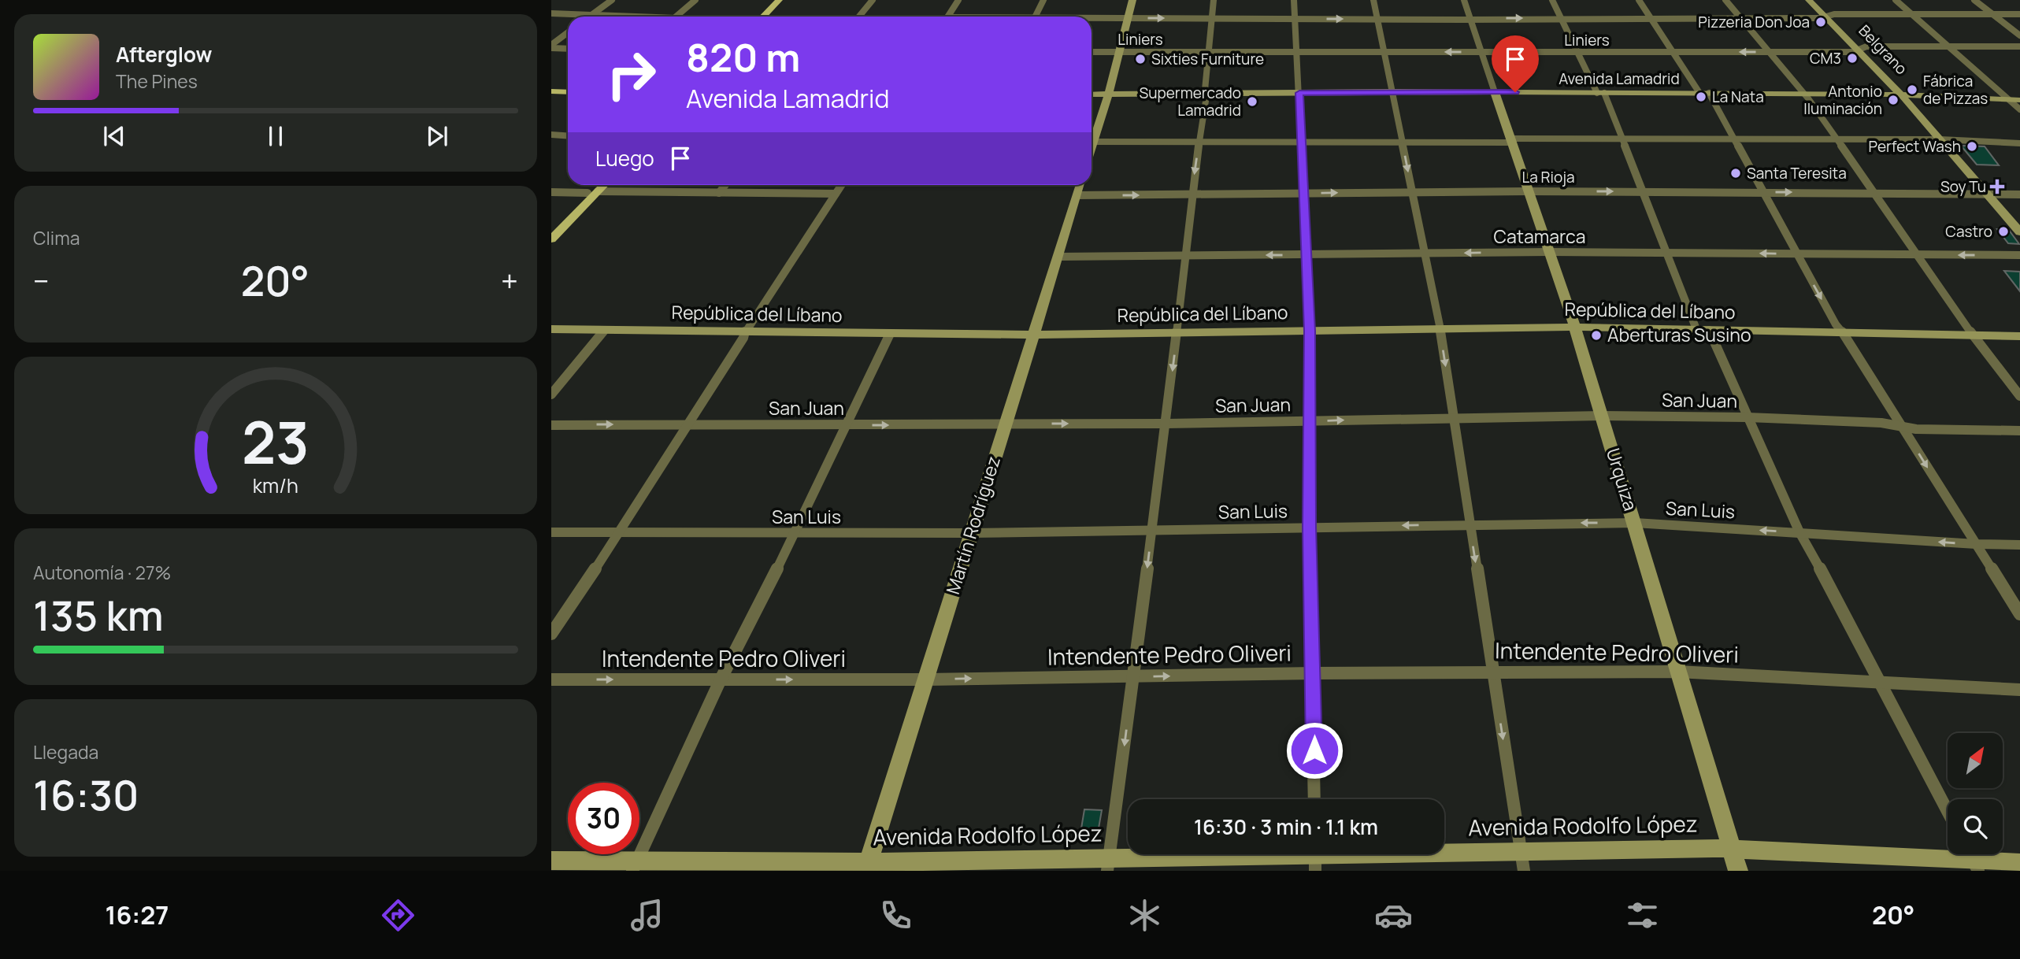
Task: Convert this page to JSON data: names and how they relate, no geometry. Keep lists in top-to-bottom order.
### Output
{
  "streets": {
    "street": [
      "Liniers",
      "Belgrano",
      "Avenida Lamadrid",
      "La Rioja",
      "Catamarca",
      "República del Líbano",
      "San Juan",
      "Urquiza",
      "San Luis",
      "Martín Rodríguez",
      "Intendente Pedro Oliveri",
      "Avenida Rodolfo López"
    ]
  },
  "crossings": [
    ["Liniers", "Belgrano"],
    ["Belgrano", "Avenida Lamadrid"],
    ["Belgrano", "La Rioja"],
    ["Avenida Lamadrid", "Urquiza"],
    ["La Rioja", "Urquiza"],
    ["La Rioja", "Martín Rodríguez"],
    ["Catamarca", "Urquiza"],
    ["Catamarca", "Martín Rodríguez"],
    ["República del Líbano", "Urquiza"],
    ["República del Líbano", "Martín Rodríguez"],
    ["San Juan", "Urquiza"],
    ["San Juan", "Martín Rodríguez"],
    ["Urquiza", "San Luis"],
    ["Urquiza", "Intendente Pedro Oliveri"],
    ["Urquiza", "Avenida Rodolfo López"],
    ["San Luis", "Martín Rodríguez"],
    ["Martín Rodríguez", "Intendente Pedro Oliveri"],
    ["Martín Rodríguez", "Avenida Rodolfo López"]
  ],
  "one_way": [
    "Catamarca",
    "San Juan",
    "San Luis",
    "Intendente Pedro Oliveri"
  ],
  "places": {
    "other": [
      "Pizzeria Don Joa",
      "CM3",
      "Sixties Furniture",
      "Fábrica de Pizzas",
      "La Nata",
      "Antonio Iluminación",
      "Supermercado Lamadrid",
      "Perfect Wash",
      "Santa Teresita",
      "Castro",
      "Aberturas Susino"
    ],
    "health": ["Soy Tu"]
  },
  "north": "top right",
  "page": {
    "turn": ["820 m", "Avenida Lamadrid"],
    "song": ["Afterglow", "The Pines"],
    "then": "Luego",
    "tile": [
      "Clima",
      ["Autonomía · 27%", "135 km"],
      ["Llegada", "16:30"]
    ],
    "heat": ["−", "20°", "+"],
    "limit": "30",
    "trip": "16:30 · 3 min · 1.1 km",
    "tabs": ["16:27", "20°"],
    "gauge": ["23", "km/h"]
  }
}
